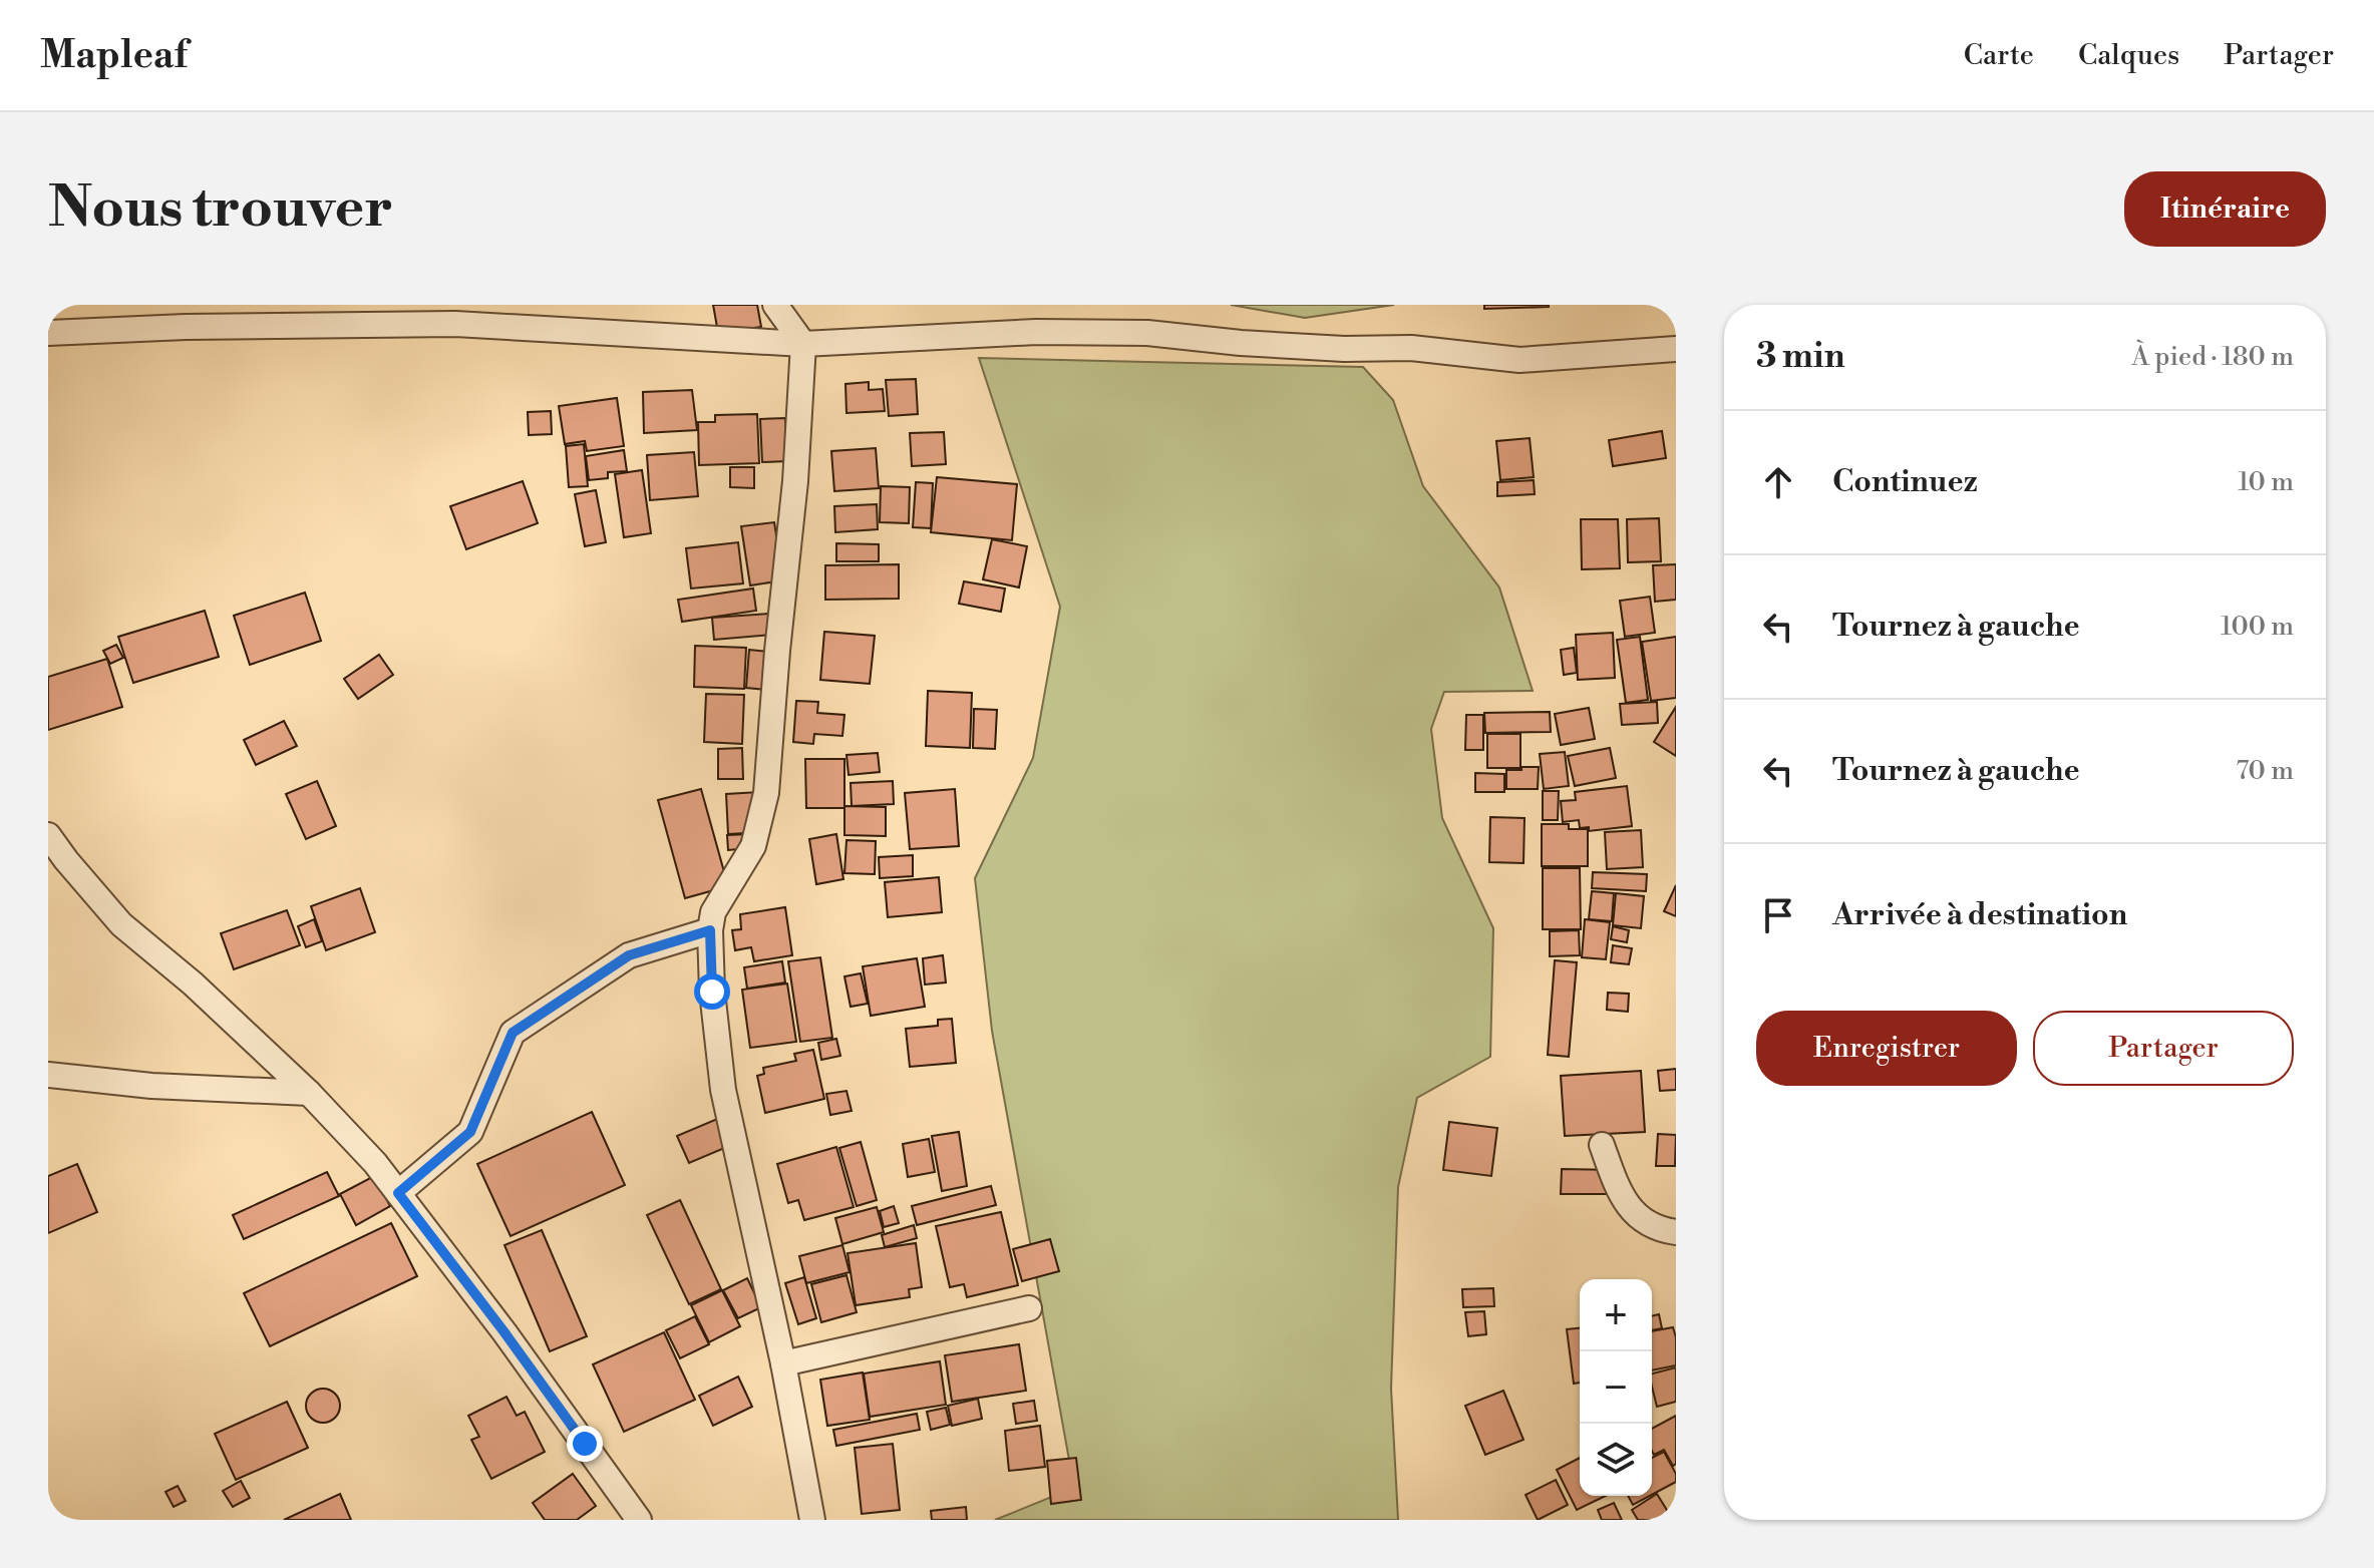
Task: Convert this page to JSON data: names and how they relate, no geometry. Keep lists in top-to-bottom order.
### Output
{
  "page": {
    "header": "Mapleaf",
    "nav": ["Carte", "Calques", "Partager"],
    "buttons": [
      "Itinéraire",
      ["Enregistrer", "Partager"]
    ],
    "title": "Nous trouver",
    "heading": ["3 min", "À pied · 180 m"],
    "list": [
      ["Continuez", "10 m"],
      ["Tournez à gauche", "100 m"],
      ["Tournez à gauche", "70 m"],
      "Arrivée à destination"
    ],
    "map_buttons": ["+", "−"]
  }
}
